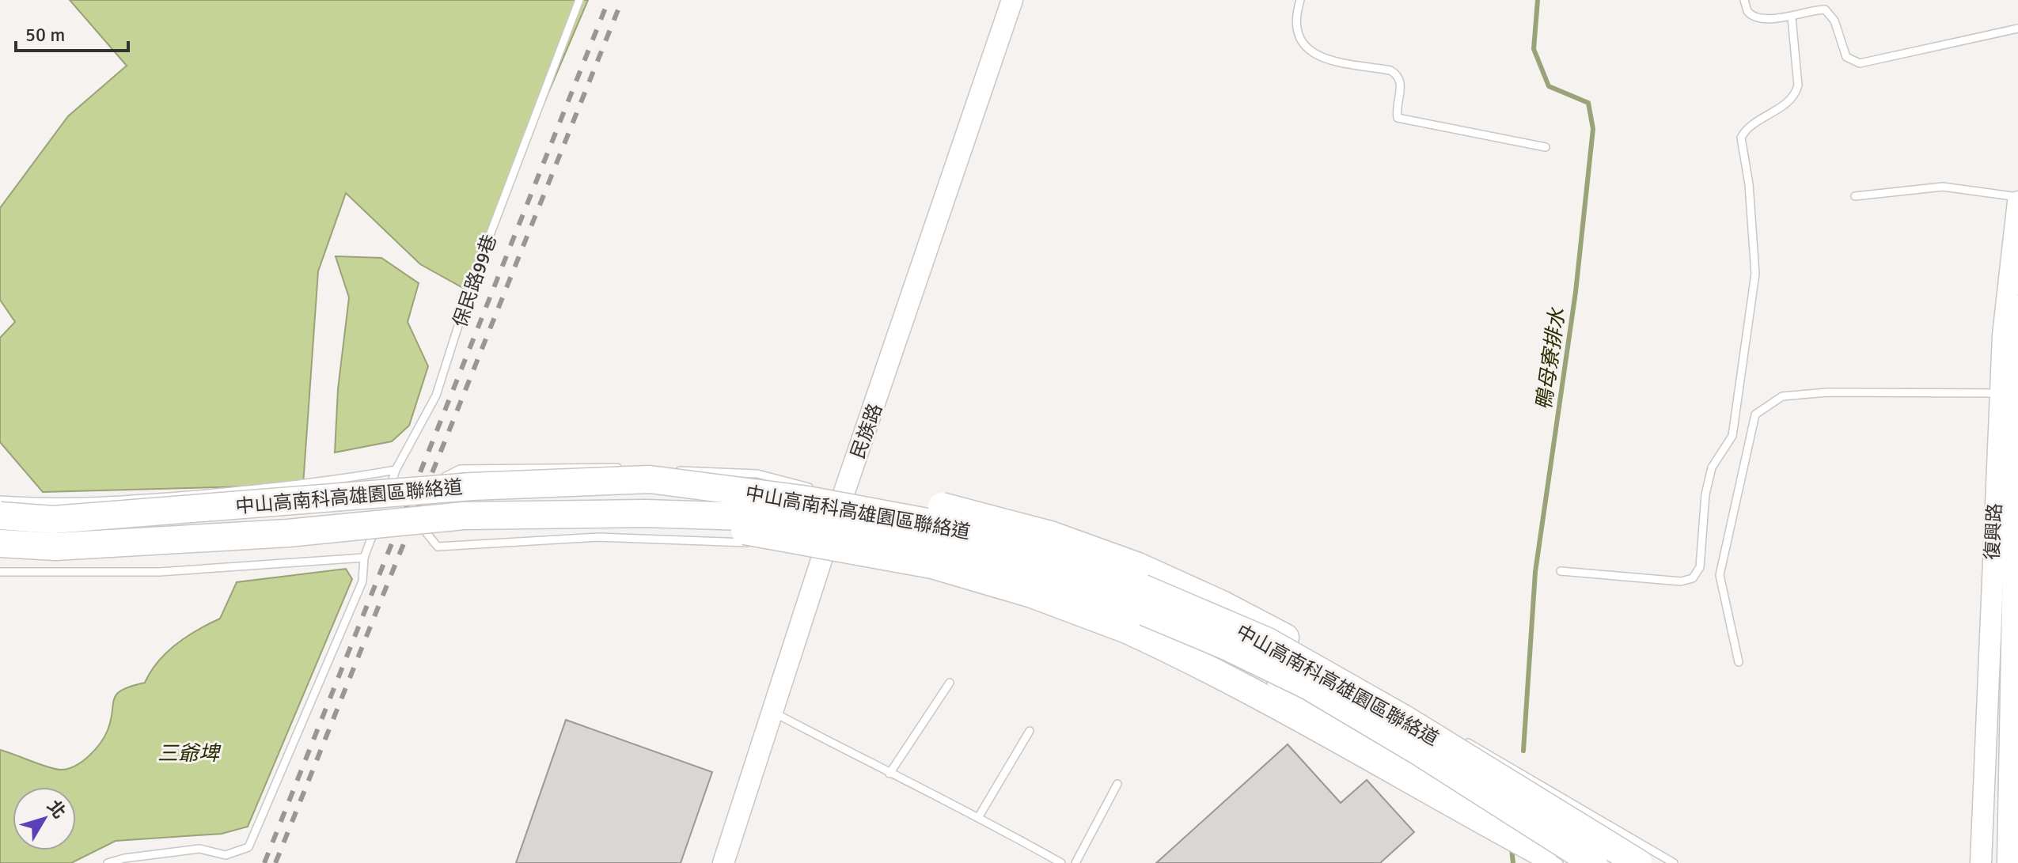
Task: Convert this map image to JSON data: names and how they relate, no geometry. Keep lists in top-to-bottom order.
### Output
{
  "streets": {
    "highway": ["中山高南科高雄園區聯絡道"],
    "street": ["民族路", "復興路"],
    "lane": ["保民路99巷"]
  },
  "water": ["鴨母寮排水", "三爺埤"],
  "scale_bar": "50 m",
  "north": "top right"
}
